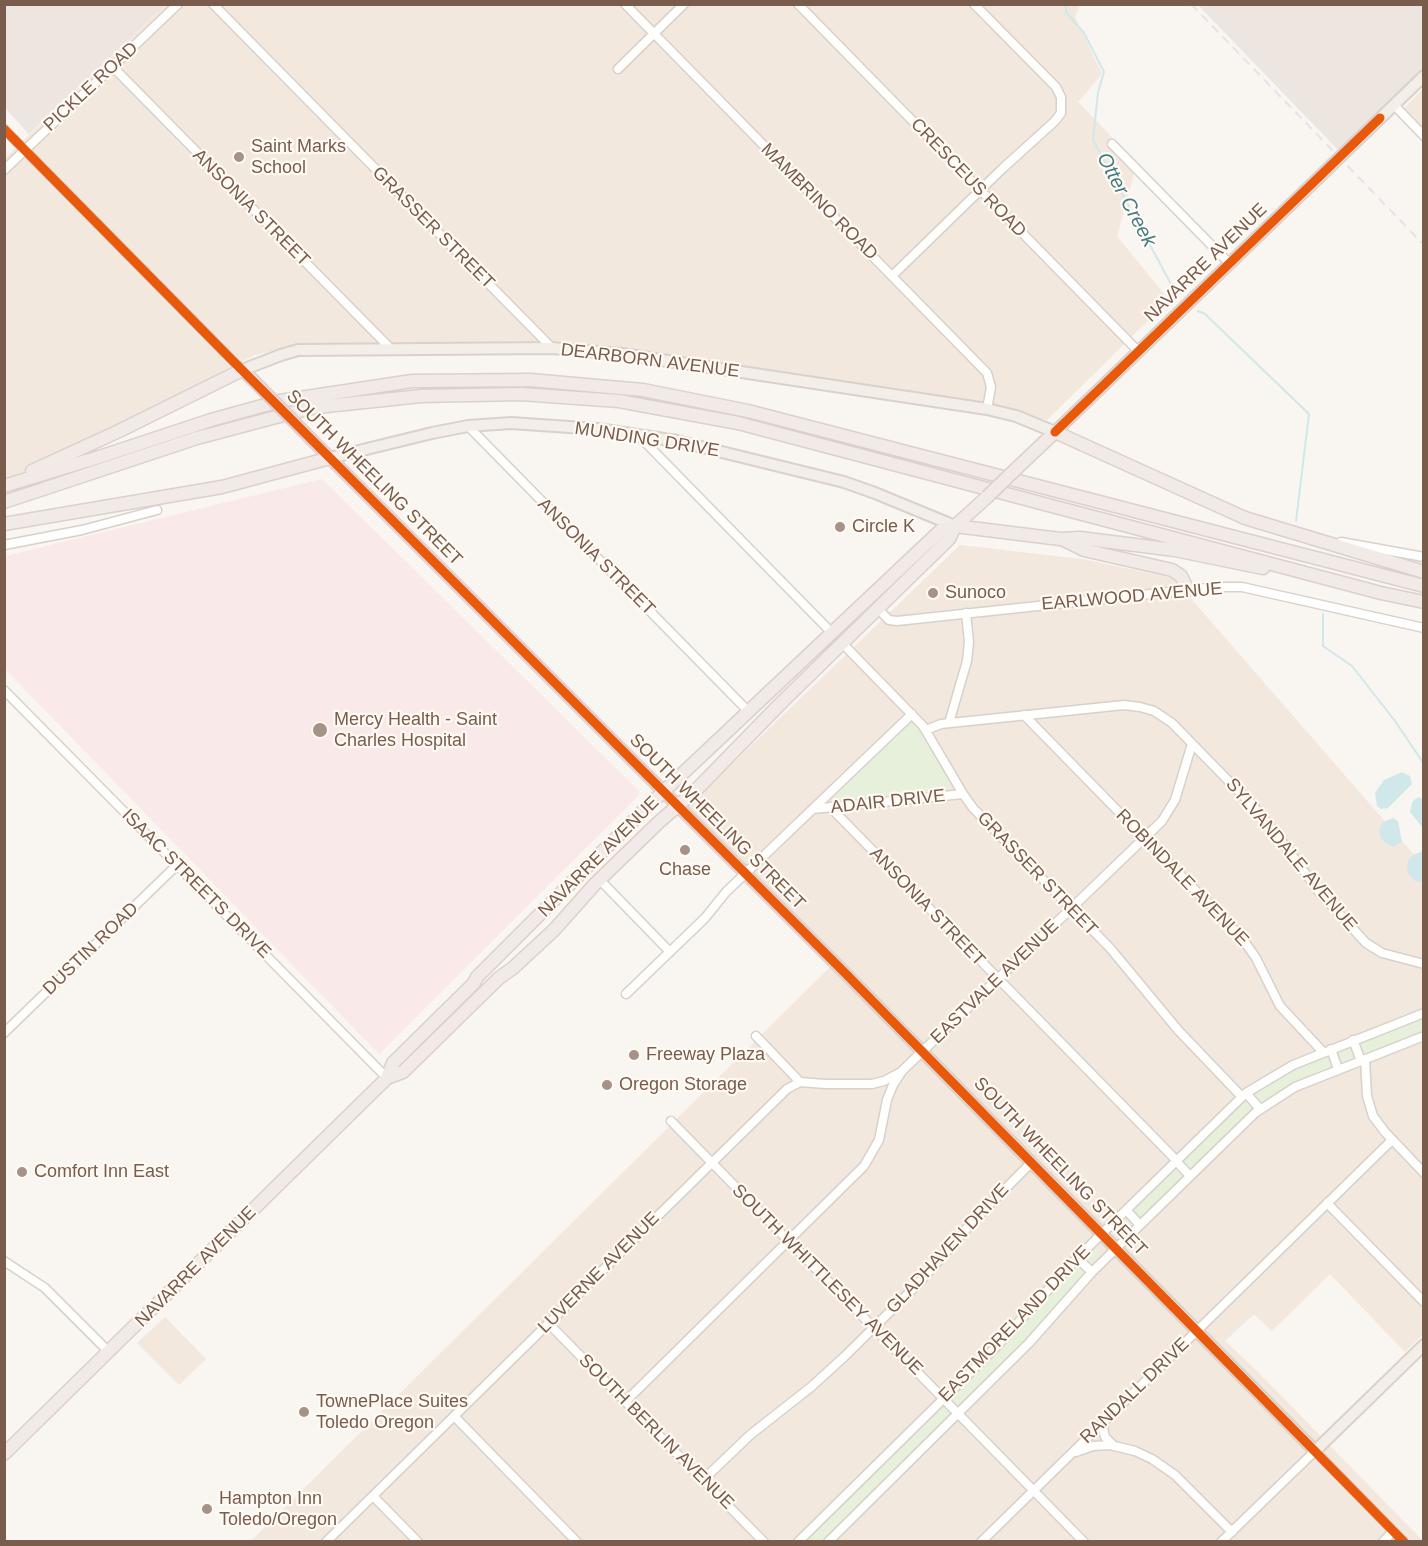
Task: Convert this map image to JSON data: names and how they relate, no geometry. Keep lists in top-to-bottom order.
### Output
{
  "streets": {
    "highway": ["NAVARRE AVENUE"],
    "main road": ["DEARBORN AVENUE", "MUNDING DRIVE", "SOUTH WHEELING STREET"],
    "street": [
      "PICKLE ROAD",
      "CRESCEUS ROAD",
      "MAMBRINO ROAD",
      "ANSONIA STREET",
      "GRASSER STREET",
      "EARLWOOD AVENUE",
      "ADAIR DRIVE",
      "SYLVANDALE AVENUE",
      "ROBINDALE AVENUE",
      "ISAAC STREETS DRIVE",
      "DUSTIN ROAD",
      "EASTVALE AVENUE",
      "GLADHAVEN DRIVE",
      "LUVERNE AVENUE",
      "SOUTH WHITTLESEY AVENUE",
      "EASTMORELAND DRIVE",
      "RANDALL DRIVE",
      "SOUTH BERLIN AVENUE"
    ]
  },
  "crossings": [
    ["PICKLE ROAD", "ANSONIA STREET"],
    ["PICKLE ROAD", "SOUTH WHEELING STREET"],
    ["CRESCEUS ROAD", "NAVARRE AVENUE"],
    ["MAMBRINO ROAD", "DEARBORN AVENUE"],
    ["ANSONIA STREET", "NAVARRE AVENUE"],
    ["ANSONIA STREET", "DEARBORN AVENUE"],
    ["ANSONIA STREET", "MUNDING DRIVE"],
    ["ANSONIA STREET", "ADAIR DRIVE"],
    ["ANSONIA STREET", "EASTVALE AVENUE"],
    ["ANSONIA STREET", "EASTMORELAND DRIVE"],
    ["GRASSER STREET", "NAVARRE AVENUE"],
    ["GRASSER STREET", "DEARBORN AVENUE"],
    ["GRASSER STREET", "ADAIR DRIVE"],
    ["GRASSER STREET", "SYLVANDALE AVENUE"],
    ["GRASSER STREET", "EASTVALE AVENUE"],
    ["GRASSER STREET", "EASTMORELAND DRIVE"],
    ["NAVARRE AVENUE", "DEARBORN AVENUE"],
    ["NAVARRE AVENUE", "MUNDING DRIVE"],
    ["NAVARRE AVENUE", "SOUTH WHEELING STREET"],
    ["NAVARRE AVENUE", "EARLWOOD AVENUE"],
    ["NAVARRE AVENUE", "ISAAC STREETS DRIVE"],
    ["DEARBORN AVENUE", "SOUTH WHEELING STREET"],
    ["MUNDING DRIVE", "SOUTH WHEELING STREET"],
    ["SOUTH WHEELING STREET", "EASTVALE AVENUE"],
    ["SOUTH WHEELING STREET", "GLADHAVEN DRIVE"],
    ["SOUTH WHEELING STREET", "EASTMORELAND DRIVE"],
    ["SOUTH WHEELING STREET", "RANDALL DRIVE"],
    ["SYLVANDALE AVENUE", "ROBINDALE AVENUE"],
    ["SYLVANDALE AVENUE", "EASTVALE AVENUE"],
    ["ROBINDALE AVENUE", "EASTVALE AVENUE"],
    ["ROBINDALE AVENUE", "EASTMORELAND DRIVE"],
    ["ISAAC STREETS DRIVE", "DUSTIN ROAD"],
    ["EASTVALE AVENUE", "SOUTH WHITTLESEY AVENUE"],
    ["EASTVALE AVENUE", "SOUTH BERLIN AVENUE"],
    ["GLADHAVEN DRIVE", "SOUTH WHITTLESEY AVENUE"],
    ["GLADHAVEN DRIVE", "SOUTH BERLIN AVENUE"],
    ["LUVERNE AVENUE", "SOUTH WHITTLESEY AVENUE"],
    ["LUVERNE AVENUE", "SOUTH BERLIN AVENUE"],
    ["SOUTH WHITTLESEY AVENUE", "EASTMORELAND DRIVE"],
    ["SOUTH WHITTLESEY AVENUE", "RANDALL DRIVE"]
  ],
  "water": ["Otter Creek"],
  "places": [
    "Saint Marks School",
    "Circle K",
    "Sunoco",
    "Mercy Health - Saint Charles Hospital",
    "Chase",
    "Freeway Plaza",
    "Oregon Storage",
    "Comfort Inn East",
    "TownePlace Suites Toledo Oregon",
    "Hampton Inn Toledo/Oregon"
  ]
}
